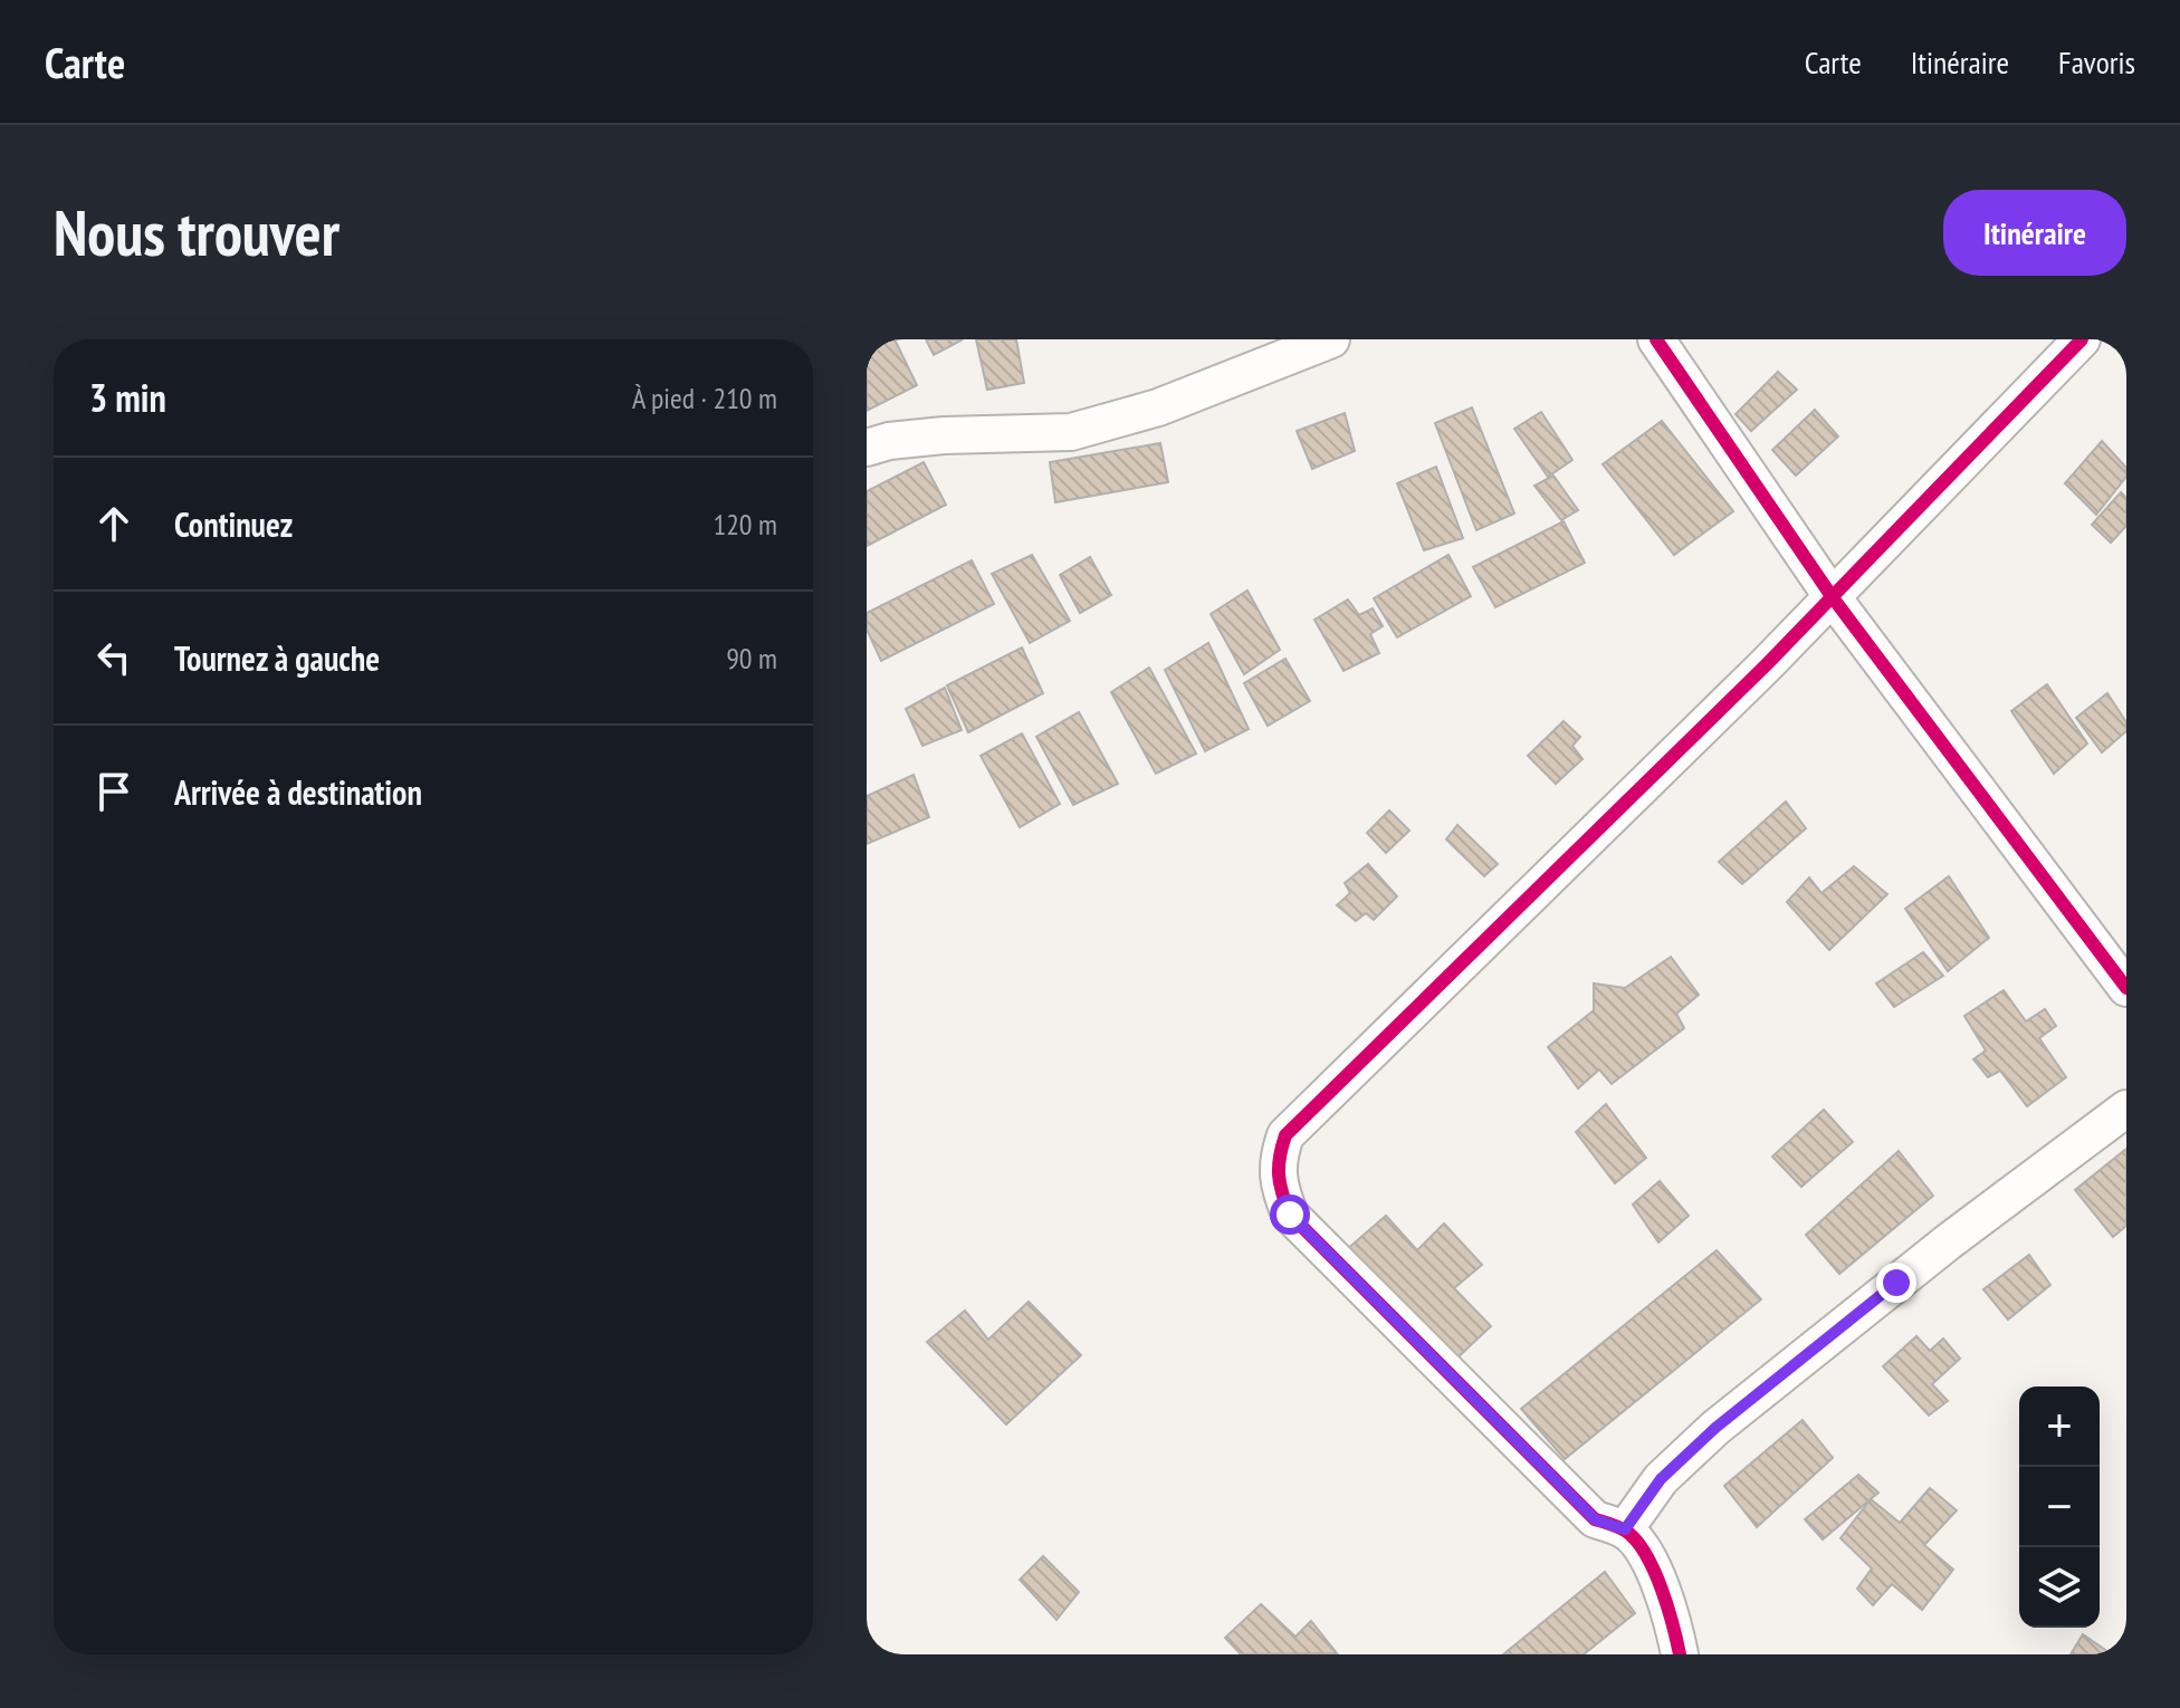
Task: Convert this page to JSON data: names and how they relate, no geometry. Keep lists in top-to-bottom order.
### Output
{
  "page": {
    "header": "Carte",
    "nav": ["Carte", "Itinéraire", "Favoris"],
    "buttons": "Itinéraire",
    "title": "Nous trouver",
    "heading": ["3 min", "À pied · 210 m"],
    "list": [
      ["Continuez", "120 m"],
      ["Tournez à gauche", "90 m"],
      "Arrivée à destination"
    ],
    "map_buttons": ["+", "−"]
  }
}
